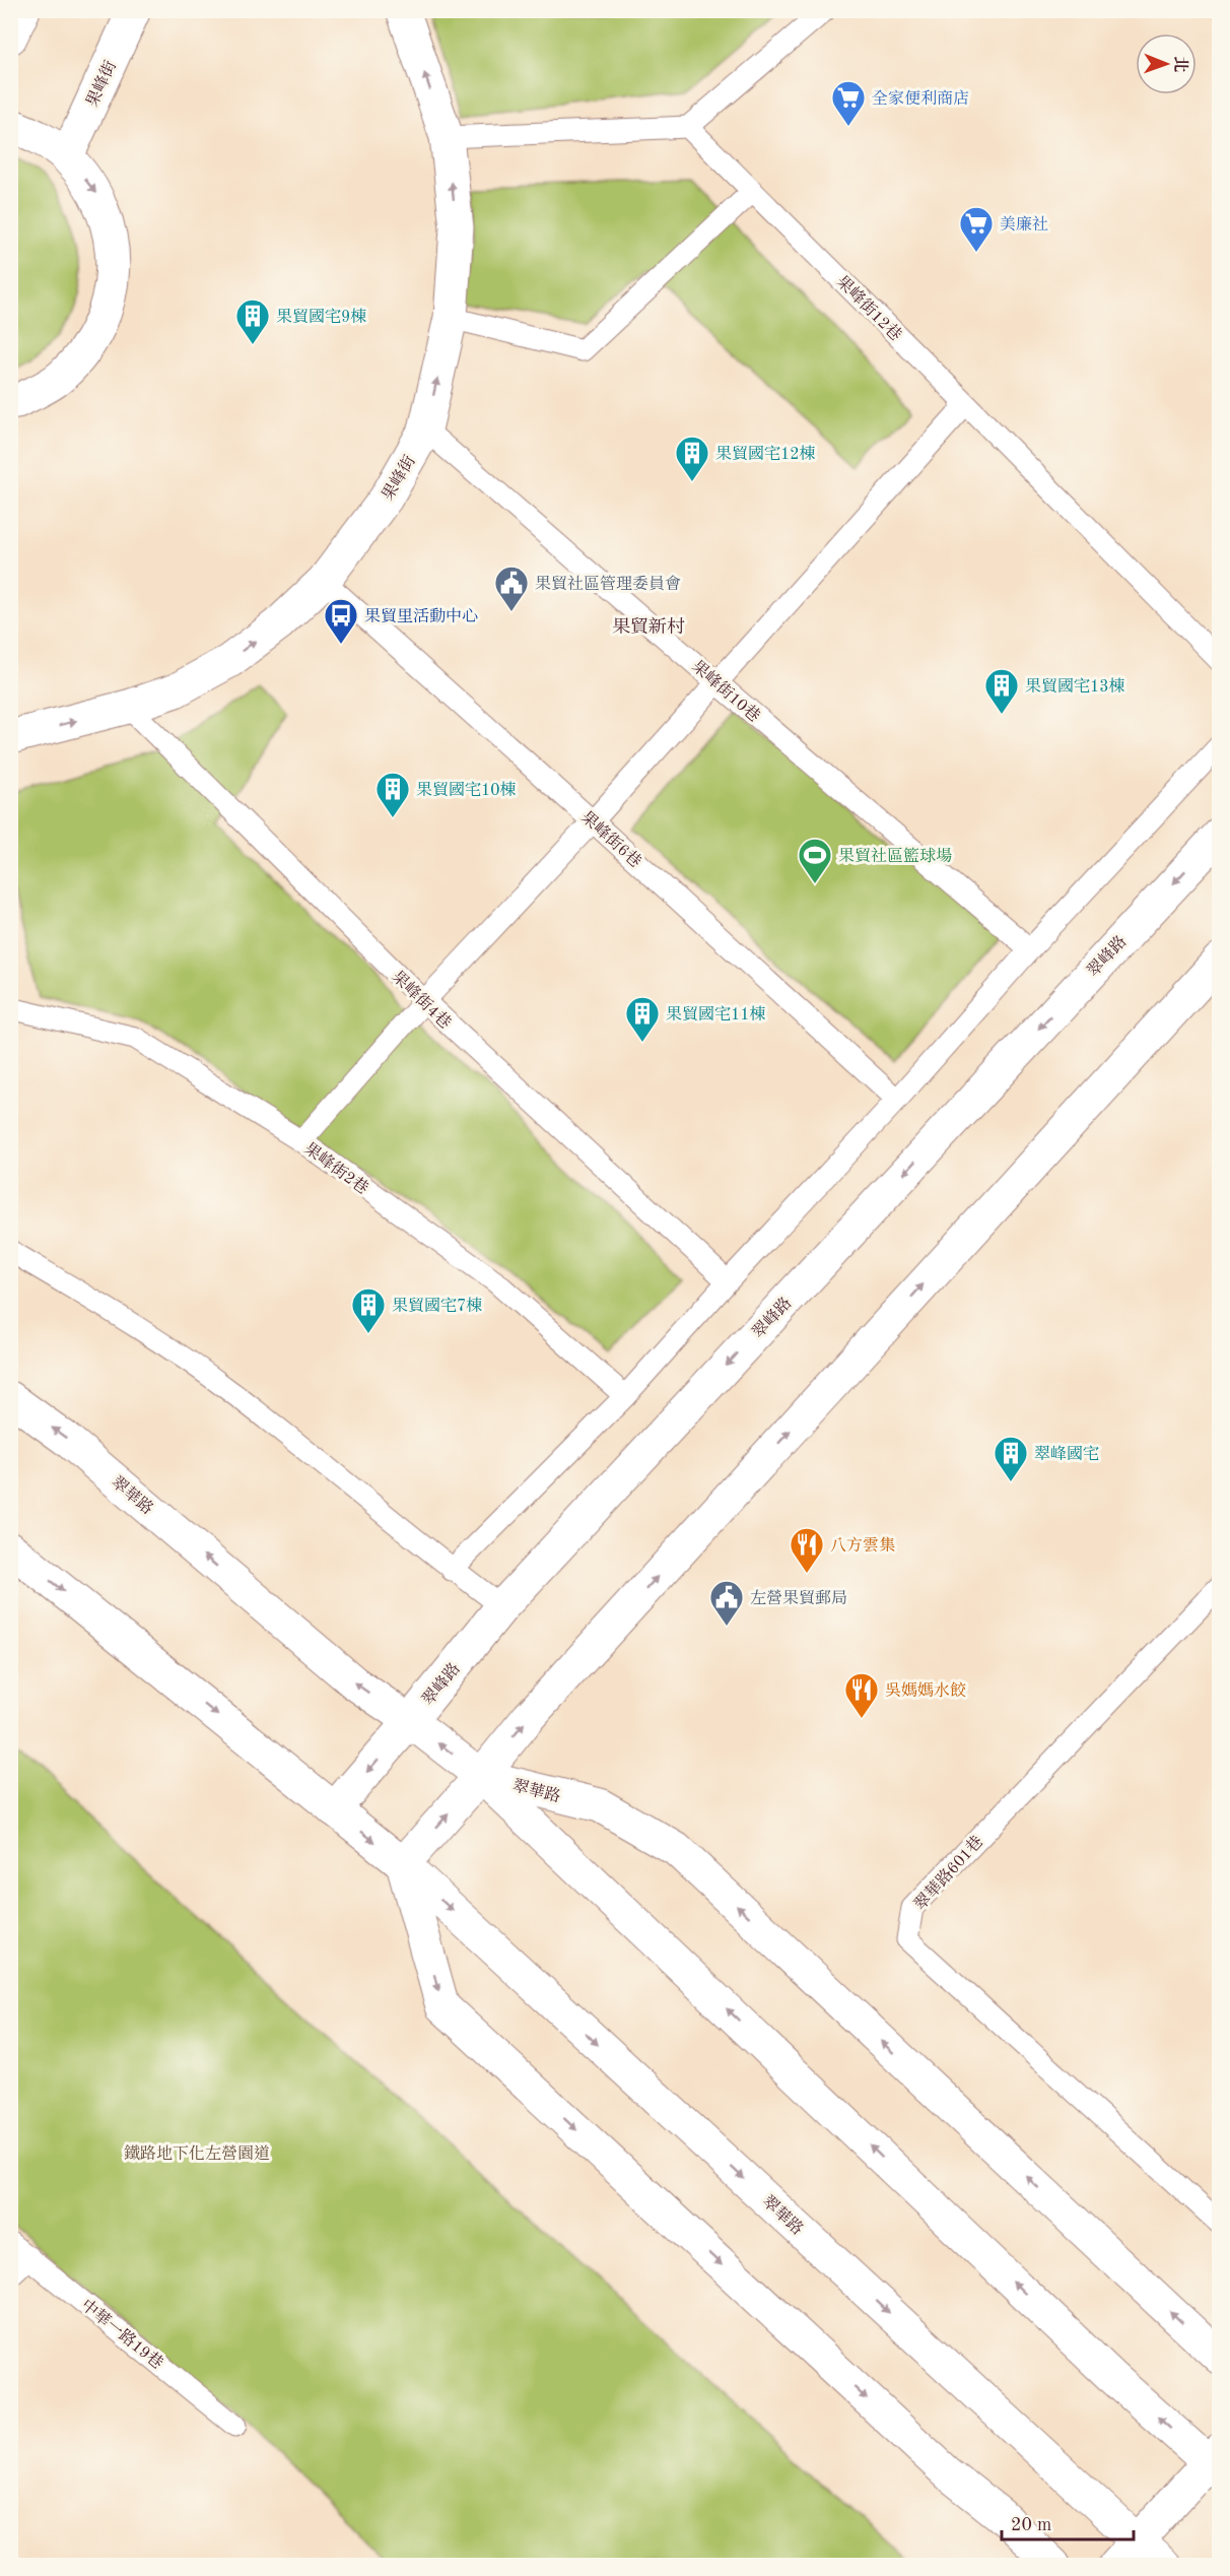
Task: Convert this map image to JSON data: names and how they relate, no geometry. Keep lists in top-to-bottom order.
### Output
{
  "streets": {
    "street": ["果峰街", "翠峰路", "翠華路"],
    "lane": [
      "果峰街12巷",
      "果峰街10巷",
      "果峰街6巷",
      "果峰街4巷",
      "果峰街2巷",
      "翠華路601巷",
      "中華一路19巷"
    ]
  },
  "crossings": [
    ["果峰街", "果峰街10巷"],
    ["果峰街", "果峰街6巷"],
    ["果峰街", "果峰街4巷"],
    ["翠峰路", "翠華路"]
  ],
  "one_way": ["果峰街"],
  "districts": ["果貿新村"],
  "parks": ["鐵路地下化左營園道"],
  "places": {
    "supermarket": ["全家便利商店", "美廉社"],
    "building": [
      "果貿國宅9棟",
      "果貿國宅12棟",
      "果貿國宅13棟",
      "果貿國宅10棟",
      "果貿國宅11棟",
      "果貿國宅7棟",
      "翠峰國宅"
    ],
    "public building": ["果貿社區管理委員會", "左營果貿郵局"],
    "bus stop": ["果貿里活動中心"],
    "sports": ["果貿社區籃球場"],
    "restaurant": ["八方雲集", "吳媽媽水餃"]
  },
  "scale_bar": "20 m",
  "north": "right"
}
